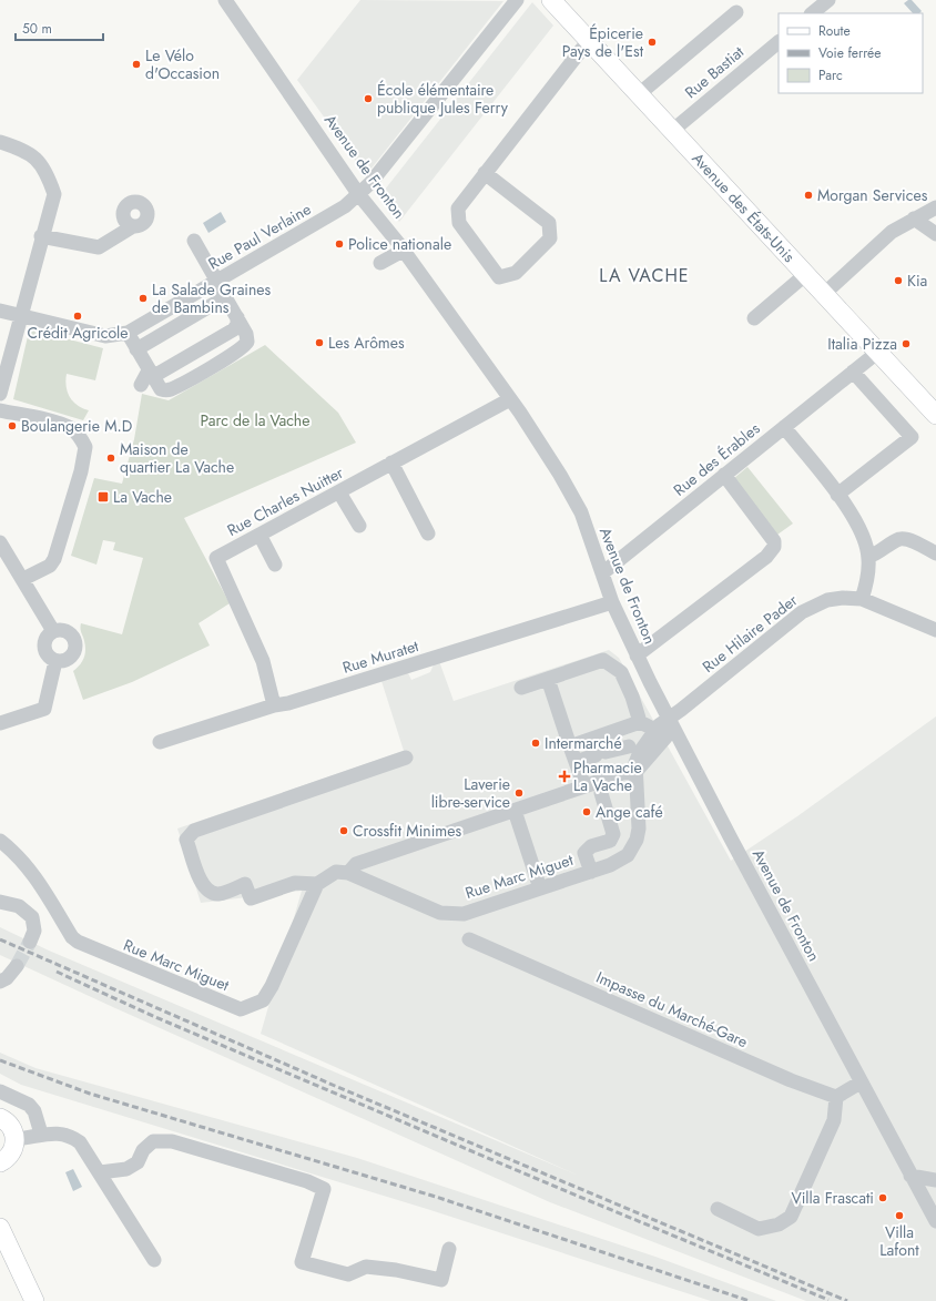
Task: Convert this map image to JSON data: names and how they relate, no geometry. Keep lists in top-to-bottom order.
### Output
{
  "streets": {
    "main road": ["Avenue des États-Unis"],
    "street": [
      "Rue Bastiat",
      "Avenue de Fronton",
      "Rue Paul Verlaine",
      "Rue des Érables",
      "Rue Charles Nuitter",
      "Rue Hilaire Pader",
      "Rue Muratet",
      "Rue Marc Miguet",
      "Impasse du Marché-Gare"
    ]
  },
  "crossings": [
    ["Rue Bastiat", "Avenue des États-Unis"],
    ["Avenue de Fronton", "Rue Paul Verlaine"],
    ["Avenue de Fronton", "Rue des Érables"],
    ["Avenue de Fronton", "Rue Charles Nuitter"],
    ["Avenue de Fronton", "Rue Hilaire Pader"],
    ["Avenue de Fronton", "Rue Muratet"],
    ["Avenue des États-Unis", "Rue des Érables"],
    ["Rue Charles Nuitter", "Rue Muratet"]
  ],
  "districts": ["LA VACHE"],
  "parks": ["Parc de la Vache"],
  "places": {
    "other": [
      "Épicerie Pays de l'Est",
      "Le Vélo d'Occasion",
      "École élémentaire publique Jules Ferry",
      "Morgan Services",
      "Police nationale",
      "Kia",
      "La Salade Graines de Bambins",
      "Crédit Agricole",
      "Les Arômes",
      "Italia Pizza",
      "Boulangerie M.D",
      "Maison de quartier La Vache",
      "Intermarché",
      "Laverie libre-service",
      "Ange café",
      "Crossfit Minimes",
      "Villa Frascati",
      "Villa Lafont"
    ],
    "transit": ["La Vache"],
    "health": ["Pharmacie La Vache"]
  },
  "legend": ["Route", "Voie ferrée", "Parc"],
  "scale_bar": "50 m"
}
